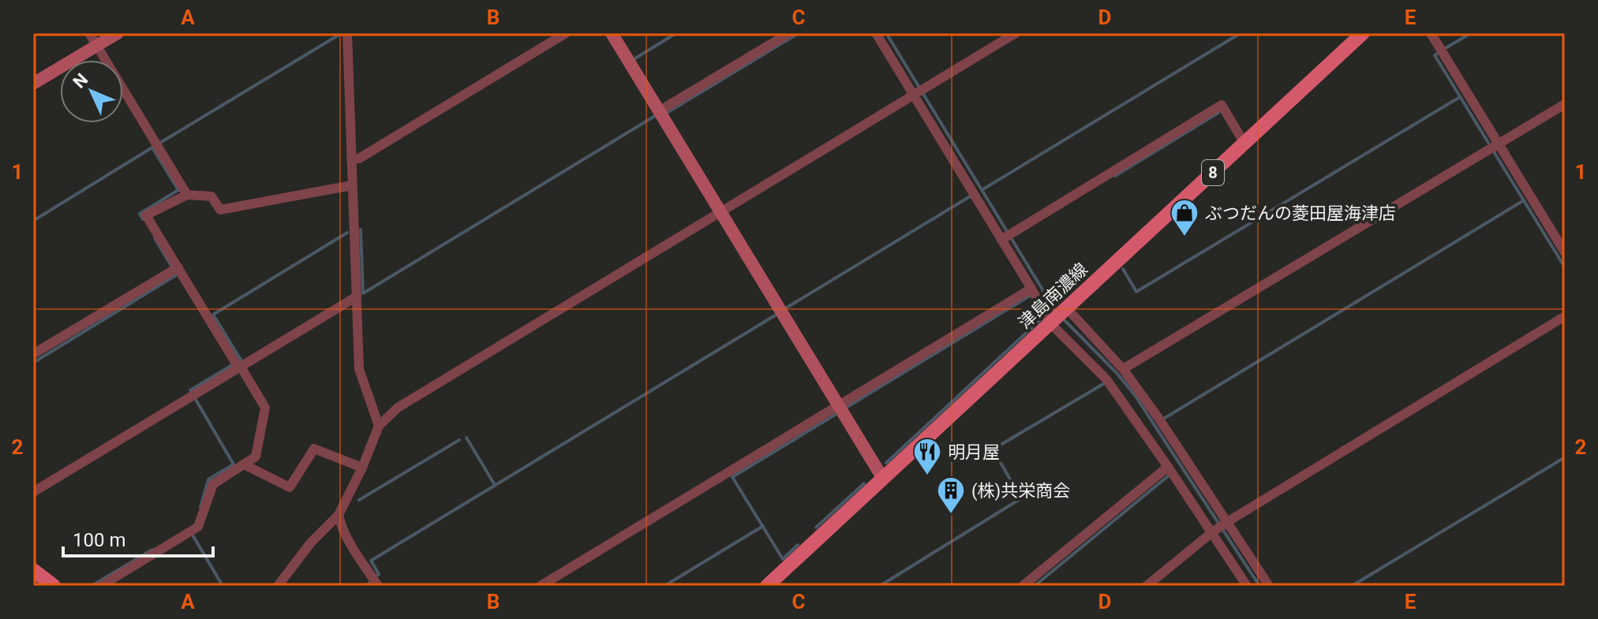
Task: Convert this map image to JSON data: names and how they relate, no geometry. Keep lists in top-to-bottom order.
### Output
{
  "streets": {
    "main road": ["8", "津島南濃線"]
  },
  "places": {
    "shop": ["ぶつだんの菱田屋海津店"],
    "restaurant": ["明月屋"],
    "building": ["(株)共栄商会"]
  },
  "scale_bar": "100 m",
  "north": "top left",
  "grid": {
    "columns": [
      "A",
      "B",
      "C",
      "D",
      "E"
    ],
    "rows": ["1", "2"]
  }
}
